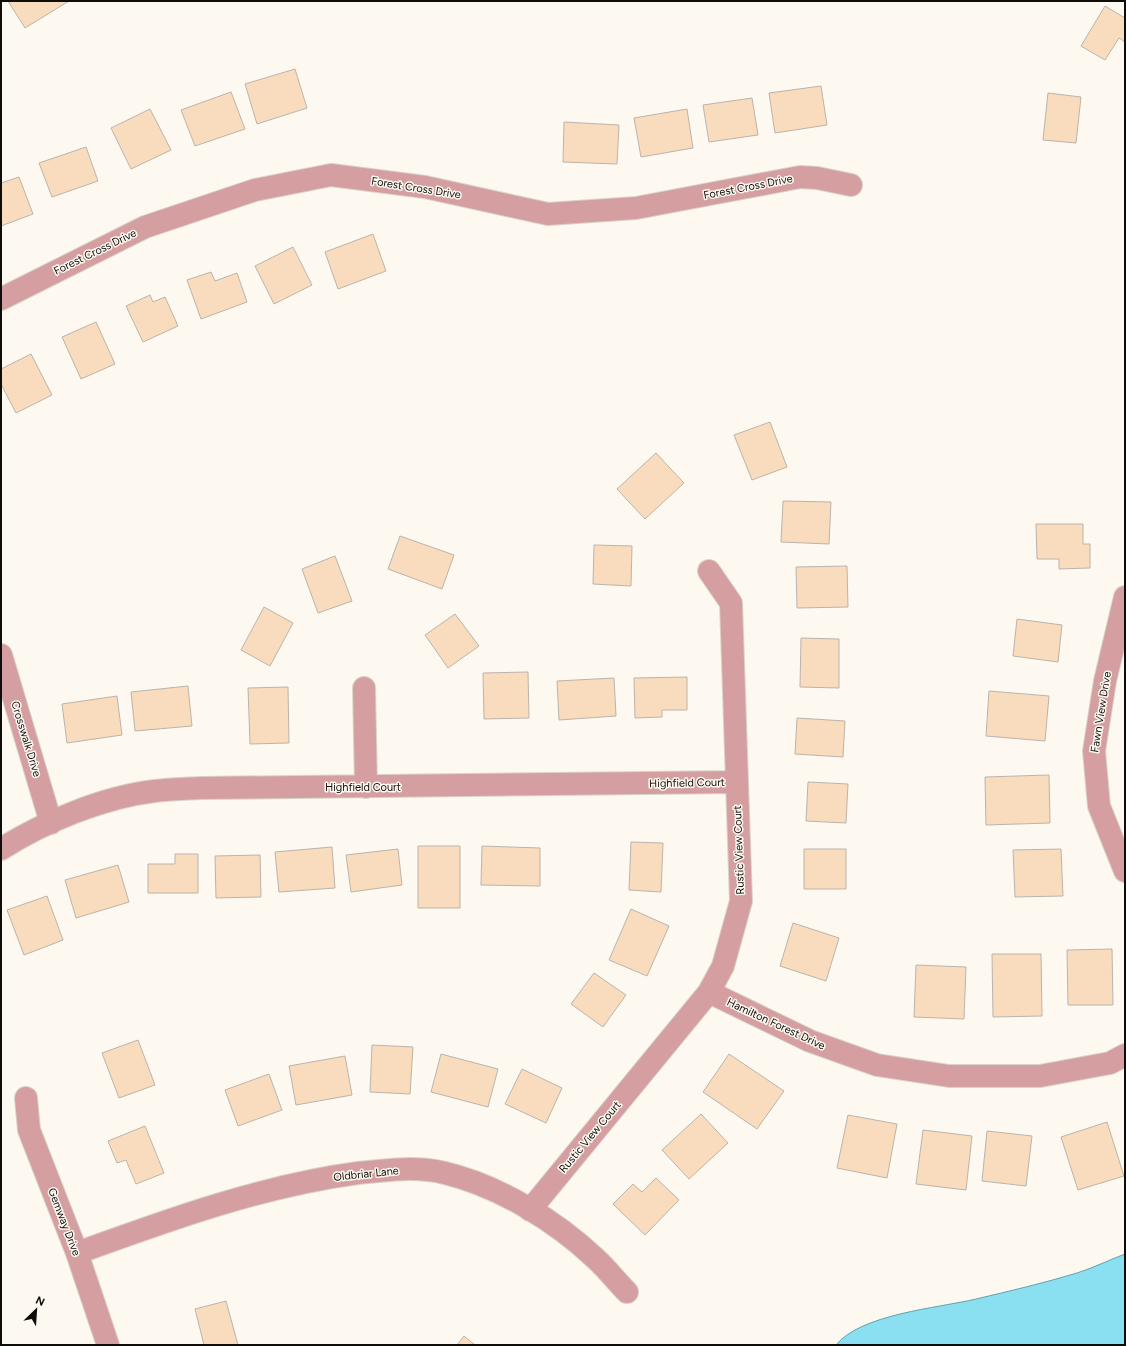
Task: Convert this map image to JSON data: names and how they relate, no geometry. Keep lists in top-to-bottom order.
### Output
{
  "streets": {
    "street": [
      "Forest Cross Drive",
      "Fawn View Drive",
      "Crosswalk Drive",
      "Highfield Court",
      "Rustic View Court",
      "Hamilton Forest Drive",
      "Oldbriar Lane",
      "Gemway Drive"
    ]
  },
  "crossings": [
    ["Crosswalk Drive", "Highfield Court"],
    ["Highfield Court", "Rustic View Court"],
    ["Rustic View Court", "Hamilton Forest Drive"],
    ["Rustic View Court", "Oldbriar Lane"],
    ["Oldbriar Lane", "Gemway Drive"]
  ],
  "north": "top right"
}
